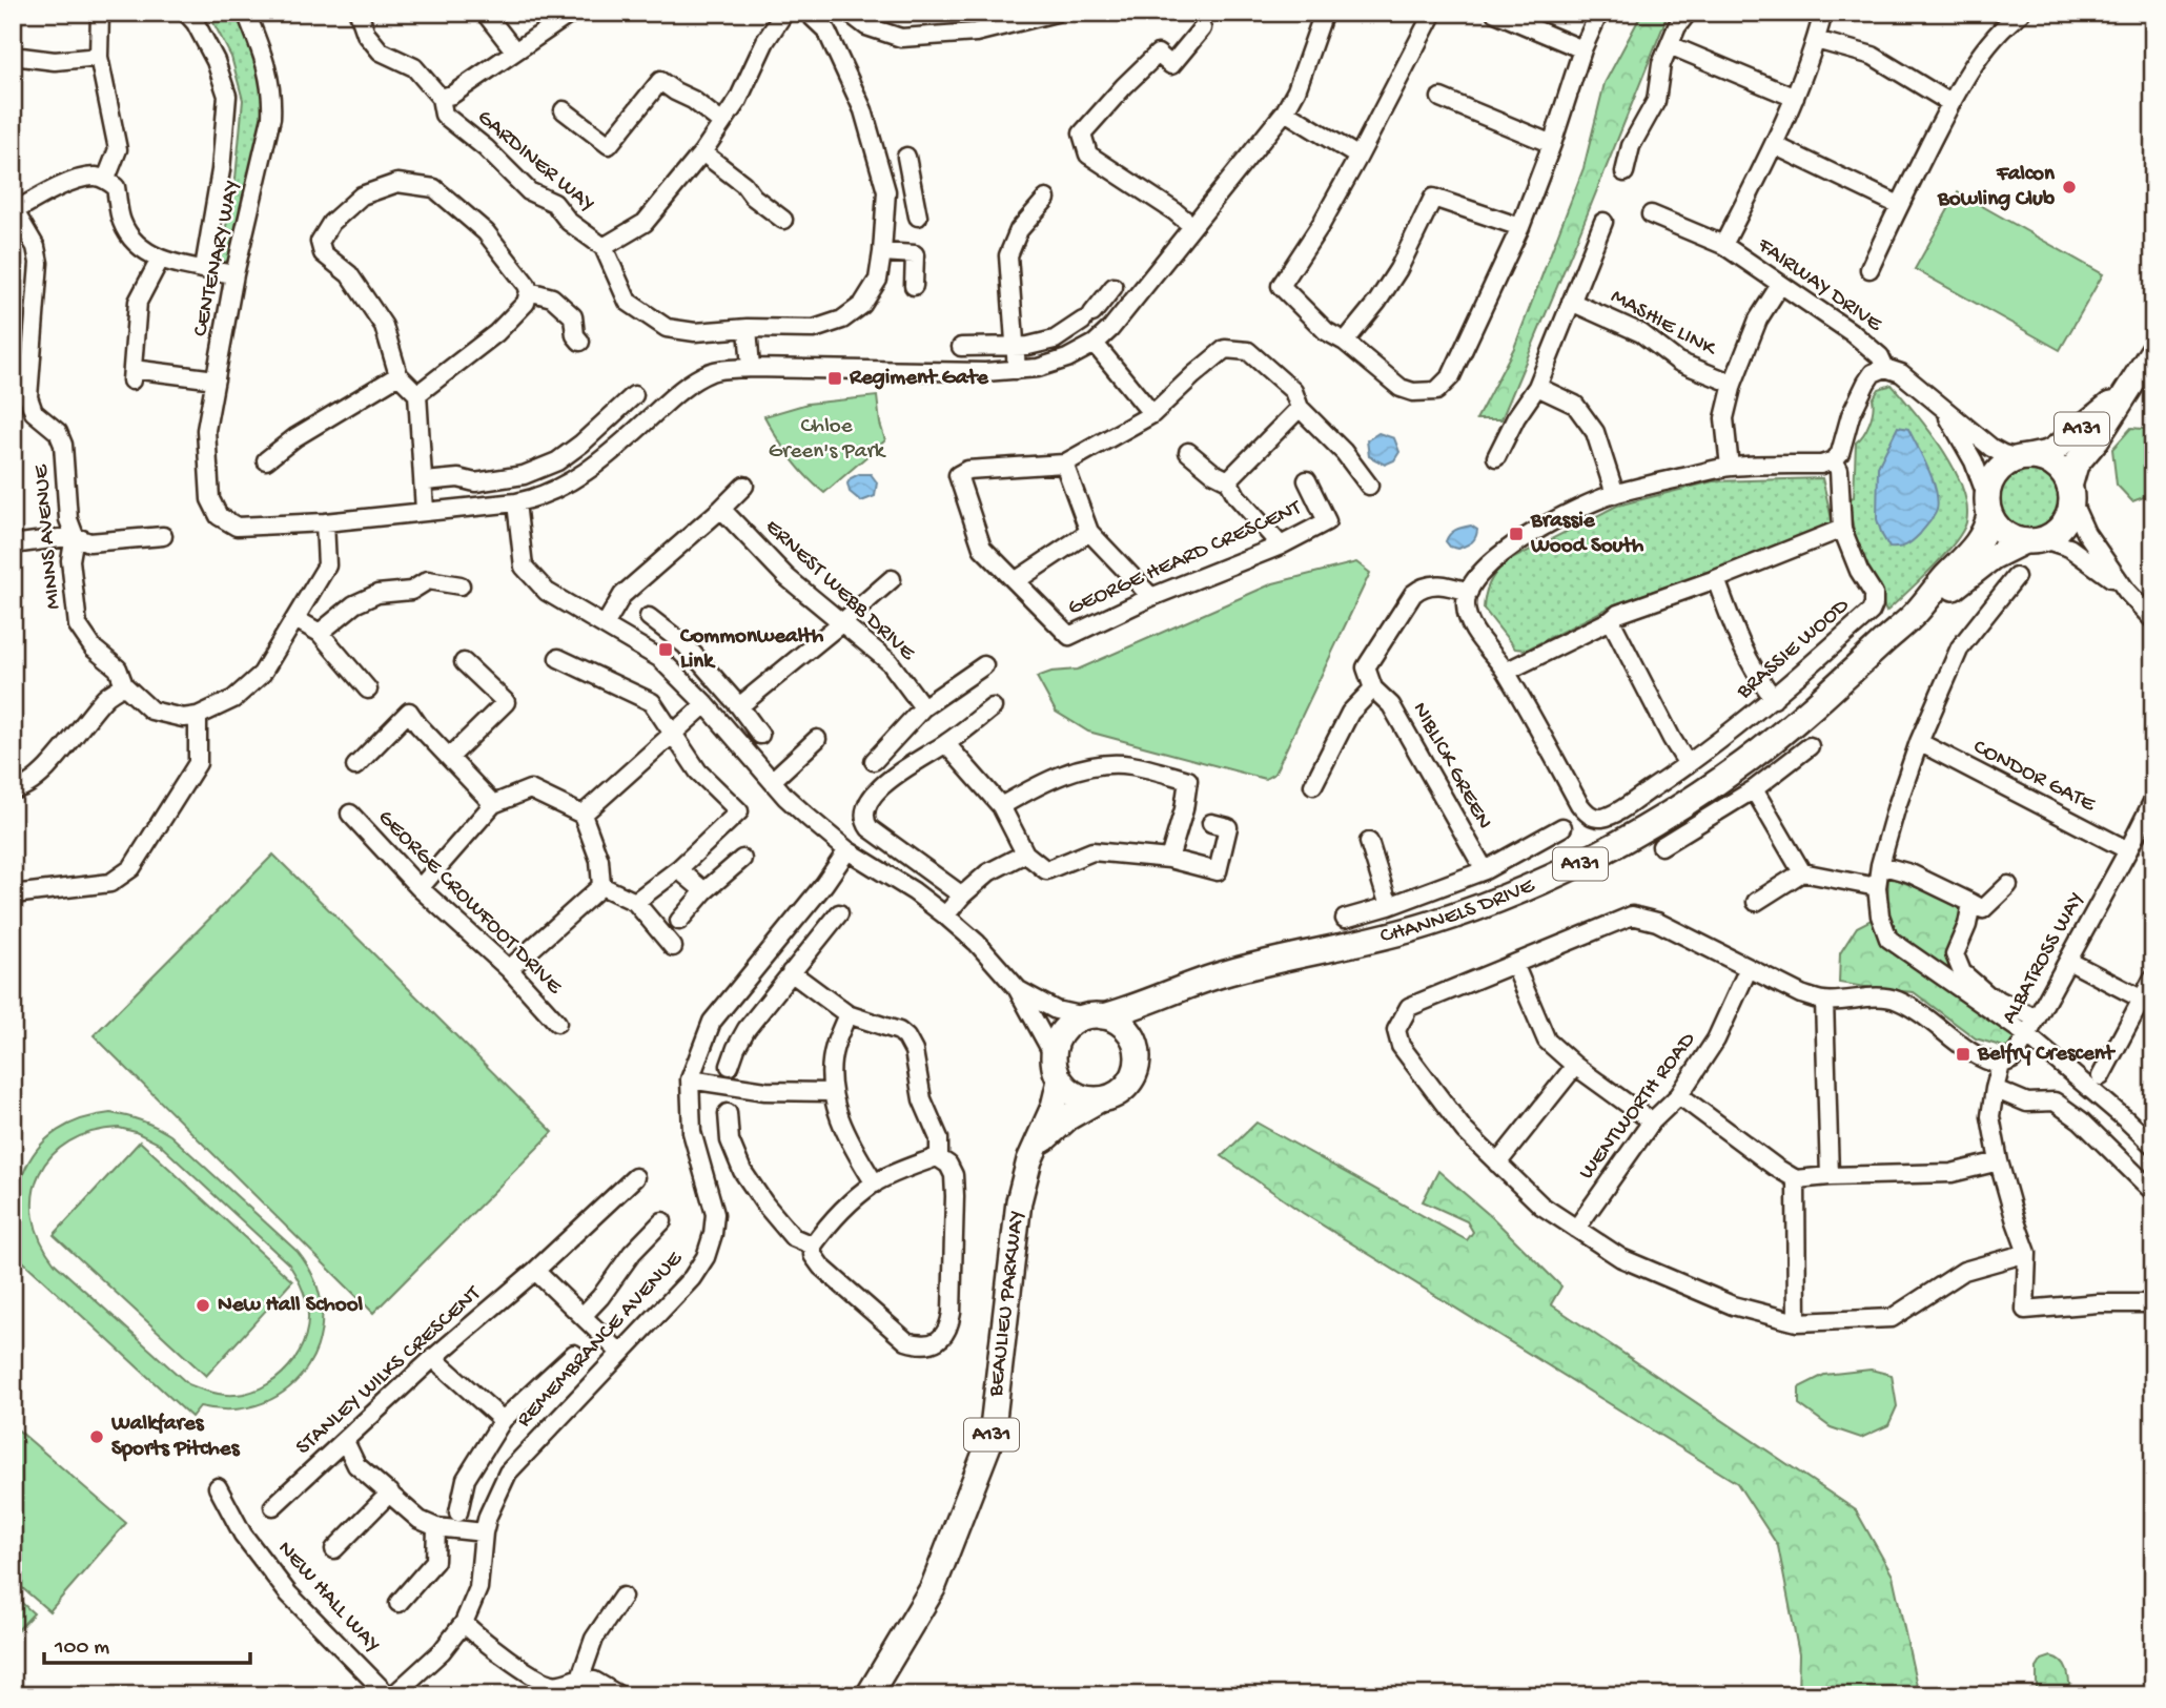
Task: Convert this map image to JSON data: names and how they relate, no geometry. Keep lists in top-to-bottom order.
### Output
{
  "streets": {
    "highway": ["A131", "CHANNELS DRIVE", "BEAULIEU PARKWAY"],
    "street": [
      "GARDINER WAY",
      "CENTENARY WAY",
      "FAIRWAY DRIVE",
      "MASHIE LINK",
      "MINNS AVENUE",
      "GEORGE HEARD CRESCENT",
      "ERNEST WEBB DRIVE",
      "BRASSIE WOOD",
      "NIBLICK GREEN",
      "CONDOR GATE",
      "GEORGE CROWFOOT DRIVE",
      "ALBATROSS WAY",
      "WENTWORTH ROAD",
      "REMEMBRANCE AVENUE",
      "STANLEY WILKS CRESCENT",
      "NEW HALL WAY"
    ]
  },
  "crossings": [
    ["FAIRWAY DRIVE", "MASHIE LINK"],
    ["A131", "CHANNELS DRIVE"],
    ["CONDOR GATE", "ALBATROSS WAY"],
    ["CHANNELS DRIVE", "BEAULIEU PARKWAY"]
  ],
  "parks": ["Chloe Green's Park"],
  "places": {
    "other": ["Falcon Bowling Club", "New Hall School", "Walkfares Sports Pitches"],
    "transit": [
      "Regiment Gate",
      "Brassie Wood South",
      "Commonwealth Link",
      "Belfry Crescent"
    ]
  },
  "scale_bar": "100 m"
}
